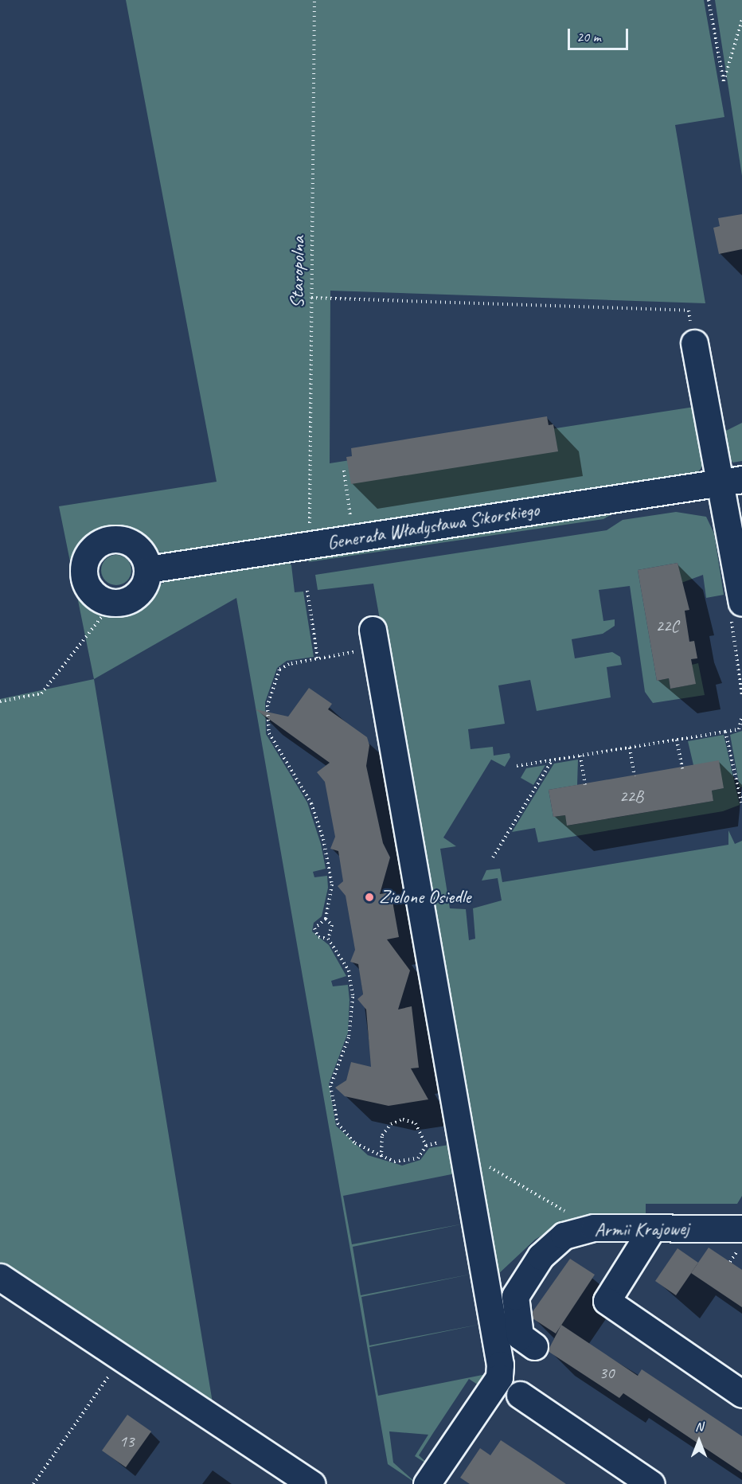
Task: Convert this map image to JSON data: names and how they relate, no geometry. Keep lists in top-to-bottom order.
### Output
{
  "streets": {
    "street": ["Generała Władysława Sikorskiego", "Armii Krajowej"],
    "path": ["Staropolna"]
  },
  "crossings": [
    ["Staropolna", "Generała Władysława Sikorskiego"]
  ],
  "places": ["Zielone Osiedle"],
  "house_numbers": [
    "22C",
    "22B",
    "30",
    "13"
  ],
  "scale_bar": "20 m",
  "north": "top"
}
